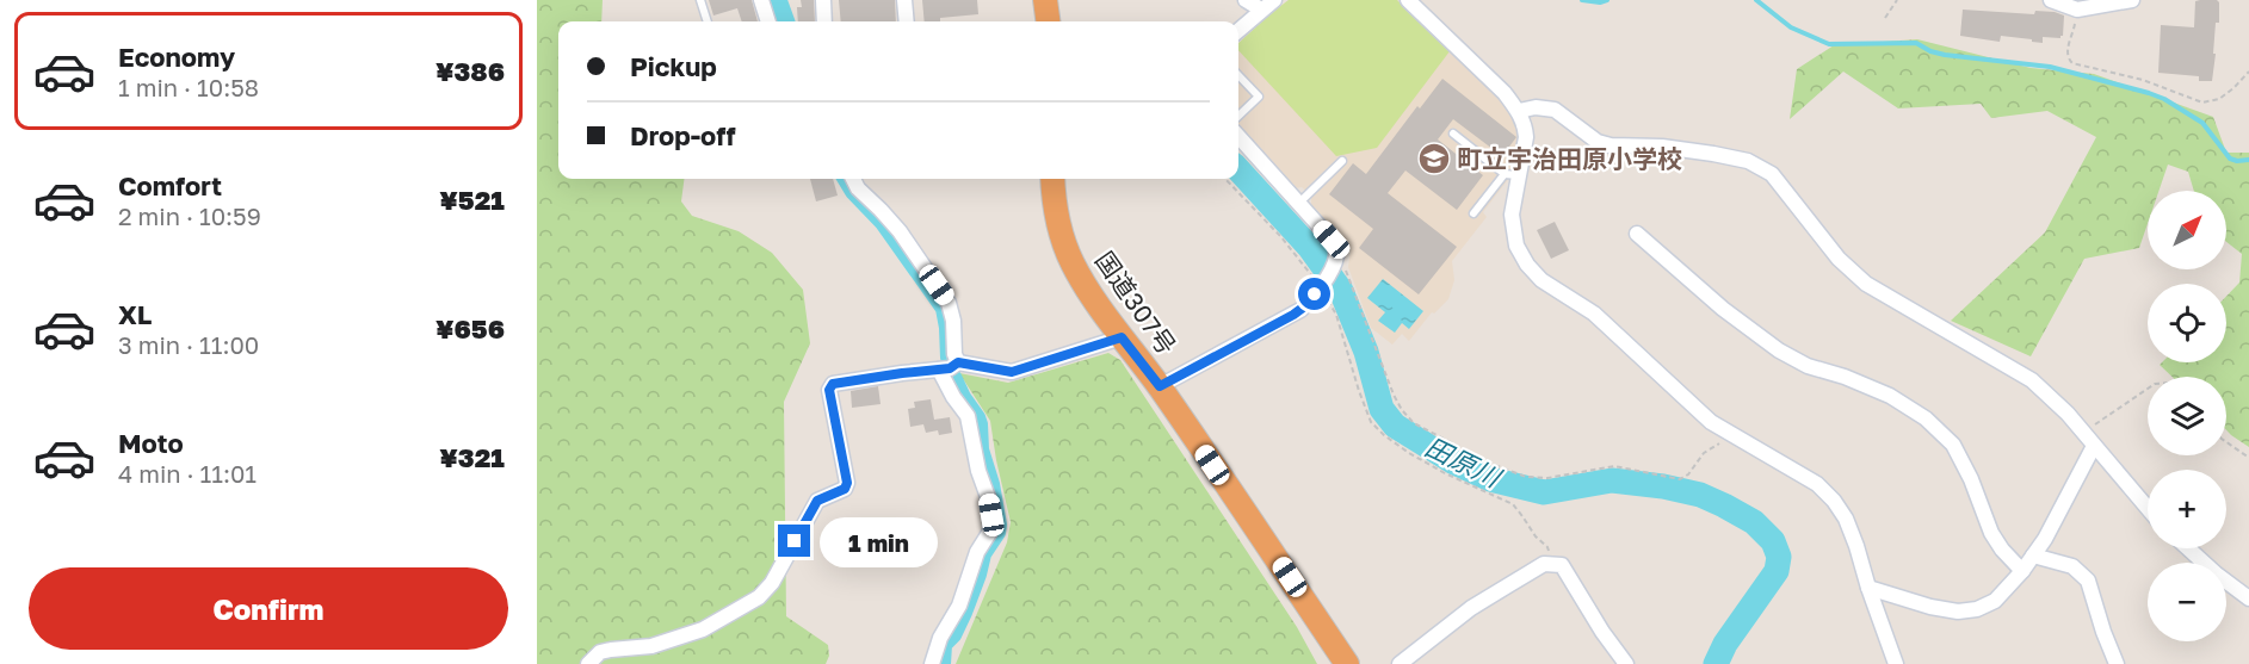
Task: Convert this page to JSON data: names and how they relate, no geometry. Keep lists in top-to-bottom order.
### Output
{
  "streets": {
    "highway": ["国道307号"]
  },
  "water": ["田原川"],
  "places": {
    "school or university": ["町立宇治田原小学校"]
  },
  "north": "top right",
  "page": {
    "list": [
      {
        "name": "Economy",
        "note": "1 min · 10:58",
        "value": "¥386"
      },
      {
        "name": "Comfort",
        "note": "2 min · 10:59",
        "value": "¥521"
      },
      {
        "name": "XL",
        "note": "3 min · 11:00",
        "value": "¥656"
      },
      {
        "name": "Moto",
        "note": "4 min · 11:01",
        "value": "¥321"
      }
    ],
    "banner": ["Pickup", "Drop-off"],
    "map_buttons": ["+", "−"],
    "bubble": "1 min",
    "buttons": "Confirm"
  }
}
